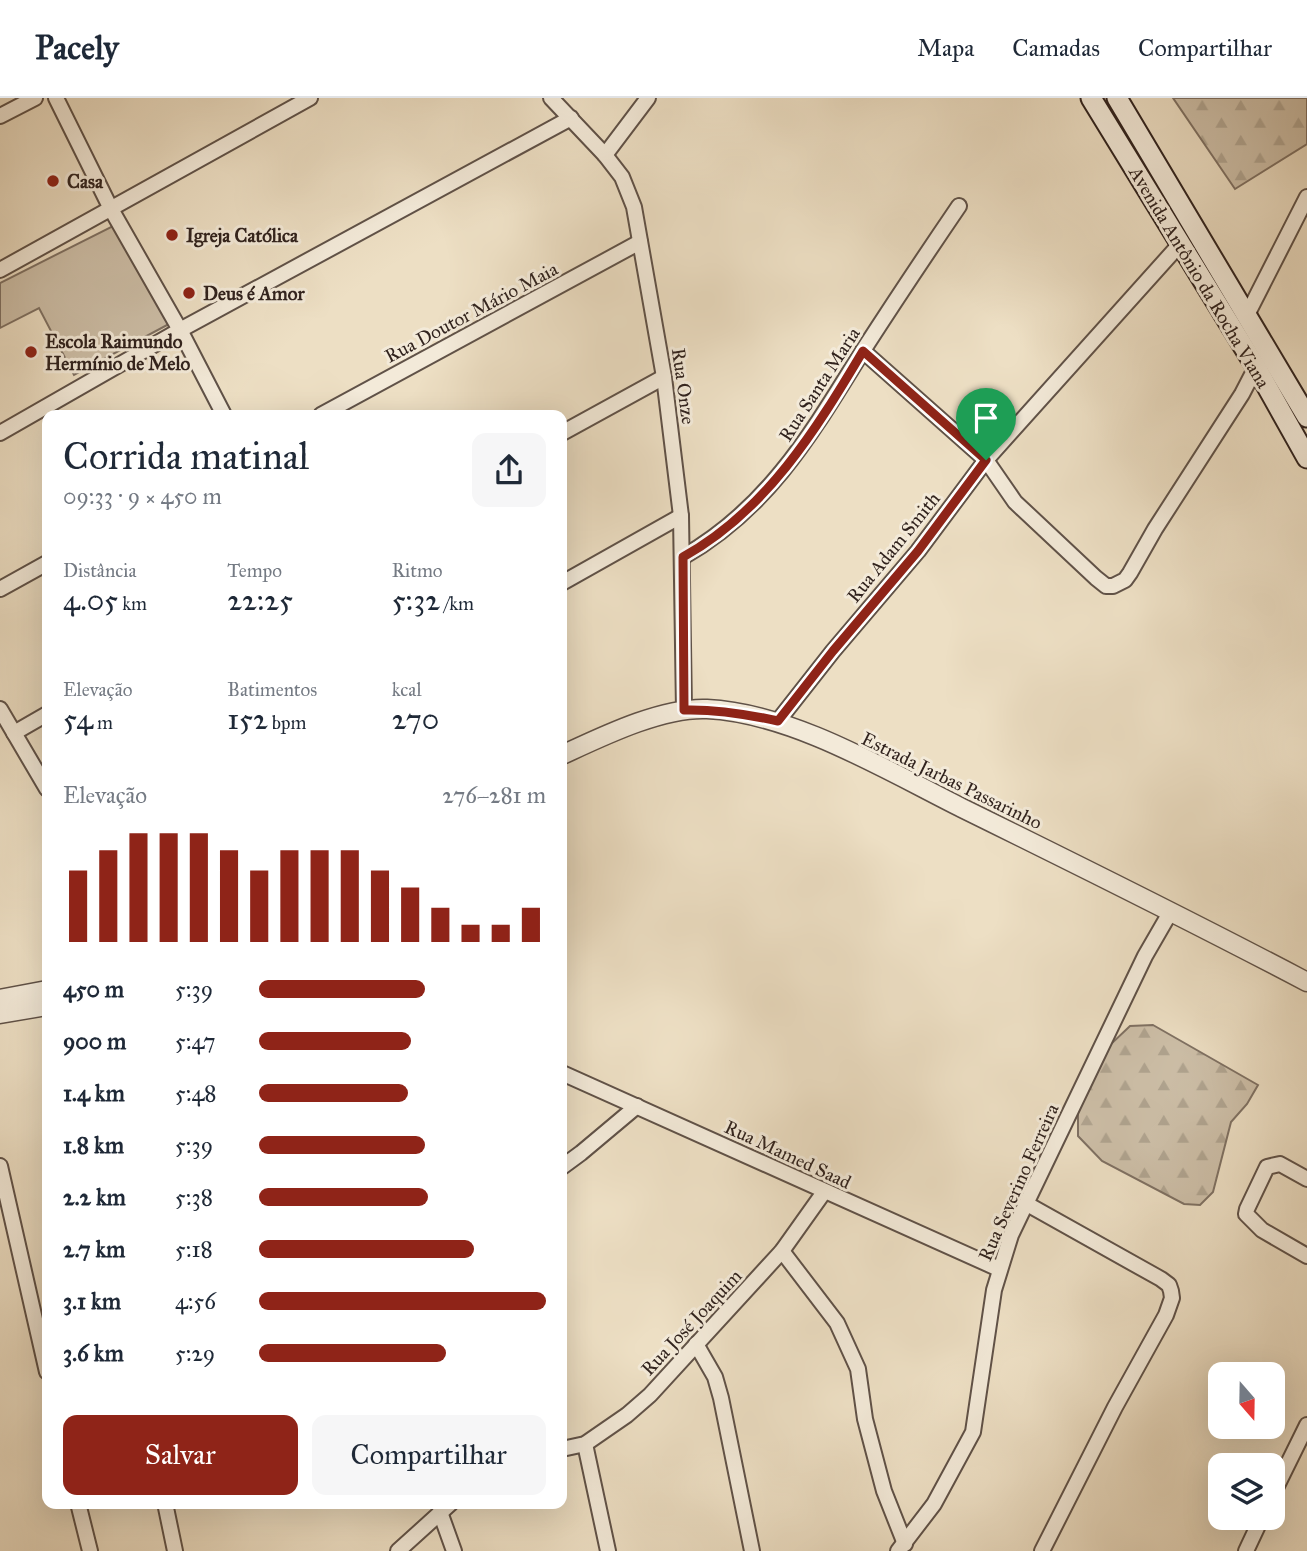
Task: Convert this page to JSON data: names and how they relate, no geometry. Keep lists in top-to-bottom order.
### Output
{
  "streets": {
    "main road": ["Avenida Antônio da Rocha Viana"],
    "street": [
      "Rua Doutor Mário Maia",
      "Rua Santa Maria",
      "Rua Onze",
      "Rua Adam Smith",
      "Estrada Jarbas Passarinho",
      "Rua Mamed Saad",
      "Rua Severino Ferreira",
      "Rua José Joaquim"
    ]
  },
  "crossings": [
    ["Avenida Antônio da Rocha Viana", "Rua Adam Smith"],
    ["Rua Doutor Mário Maia", "Rua Onze"],
    ["Rua Santa Maria", "Rua Onze"],
    ["Rua Onze", "Estrada Jarbas Passarinho"],
    ["Rua Adam Smith", "Estrada Jarbas Passarinho"],
    ["Estrada Jarbas Passarinho", "Rua Severino Ferreira"],
    ["Rua Mamed Saad", "Rua Severino Ferreira"],
    ["Rua Mamed Saad", "Rua José Joaquim"]
  ],
  "places": [
    "Casa",
    "Igreja Católica",
    "Deus é Amor",
    "Escola Raimundo Hermínio de Melo"
  ],
  "north": "bottom",
  "page": {
    "header": "Pacely",
    "nav": ["Mapa", "Camadas", "Compartilhar"],
    "heading": ["Corrida matinal", "09:33 · 9 × 450 m"],
    "stats": [
      ["Distância", "4.05 km"],
      ["Tempo", "22:25"],
      ["Ritmo", "5:32 /km"],
      ["Elevação", "54 m"],
      ["Batimentos", "152 bpm"],
      ["kcal", "270"]
    ],
    "chart": ["Elevação", "276–281 m"],
    "list": [
      {
        "name": "450 m",
        "note": "5:39"
      },
      {
        "name": "900 m",
        "note": "5:47"
      },
      {
        "name": "1.4 km",
        "note": "5:48"
      },
      {
        "name": "1.8 km",
        "note": "5:39"
      },
      {
        "name": "2.2 km",
        "note": "5:38"
      },
      {
        "name": "2.7 km",
        "note": "5:18"
      },
      {
        "name": "3.1 km",
        "note": "4:56"
      },
      {
        "name": "3.6 km",
        "note": "5:29"
      }
    ],
    "buttons": ["Salvar", "Compartilhar"]
  }
}
